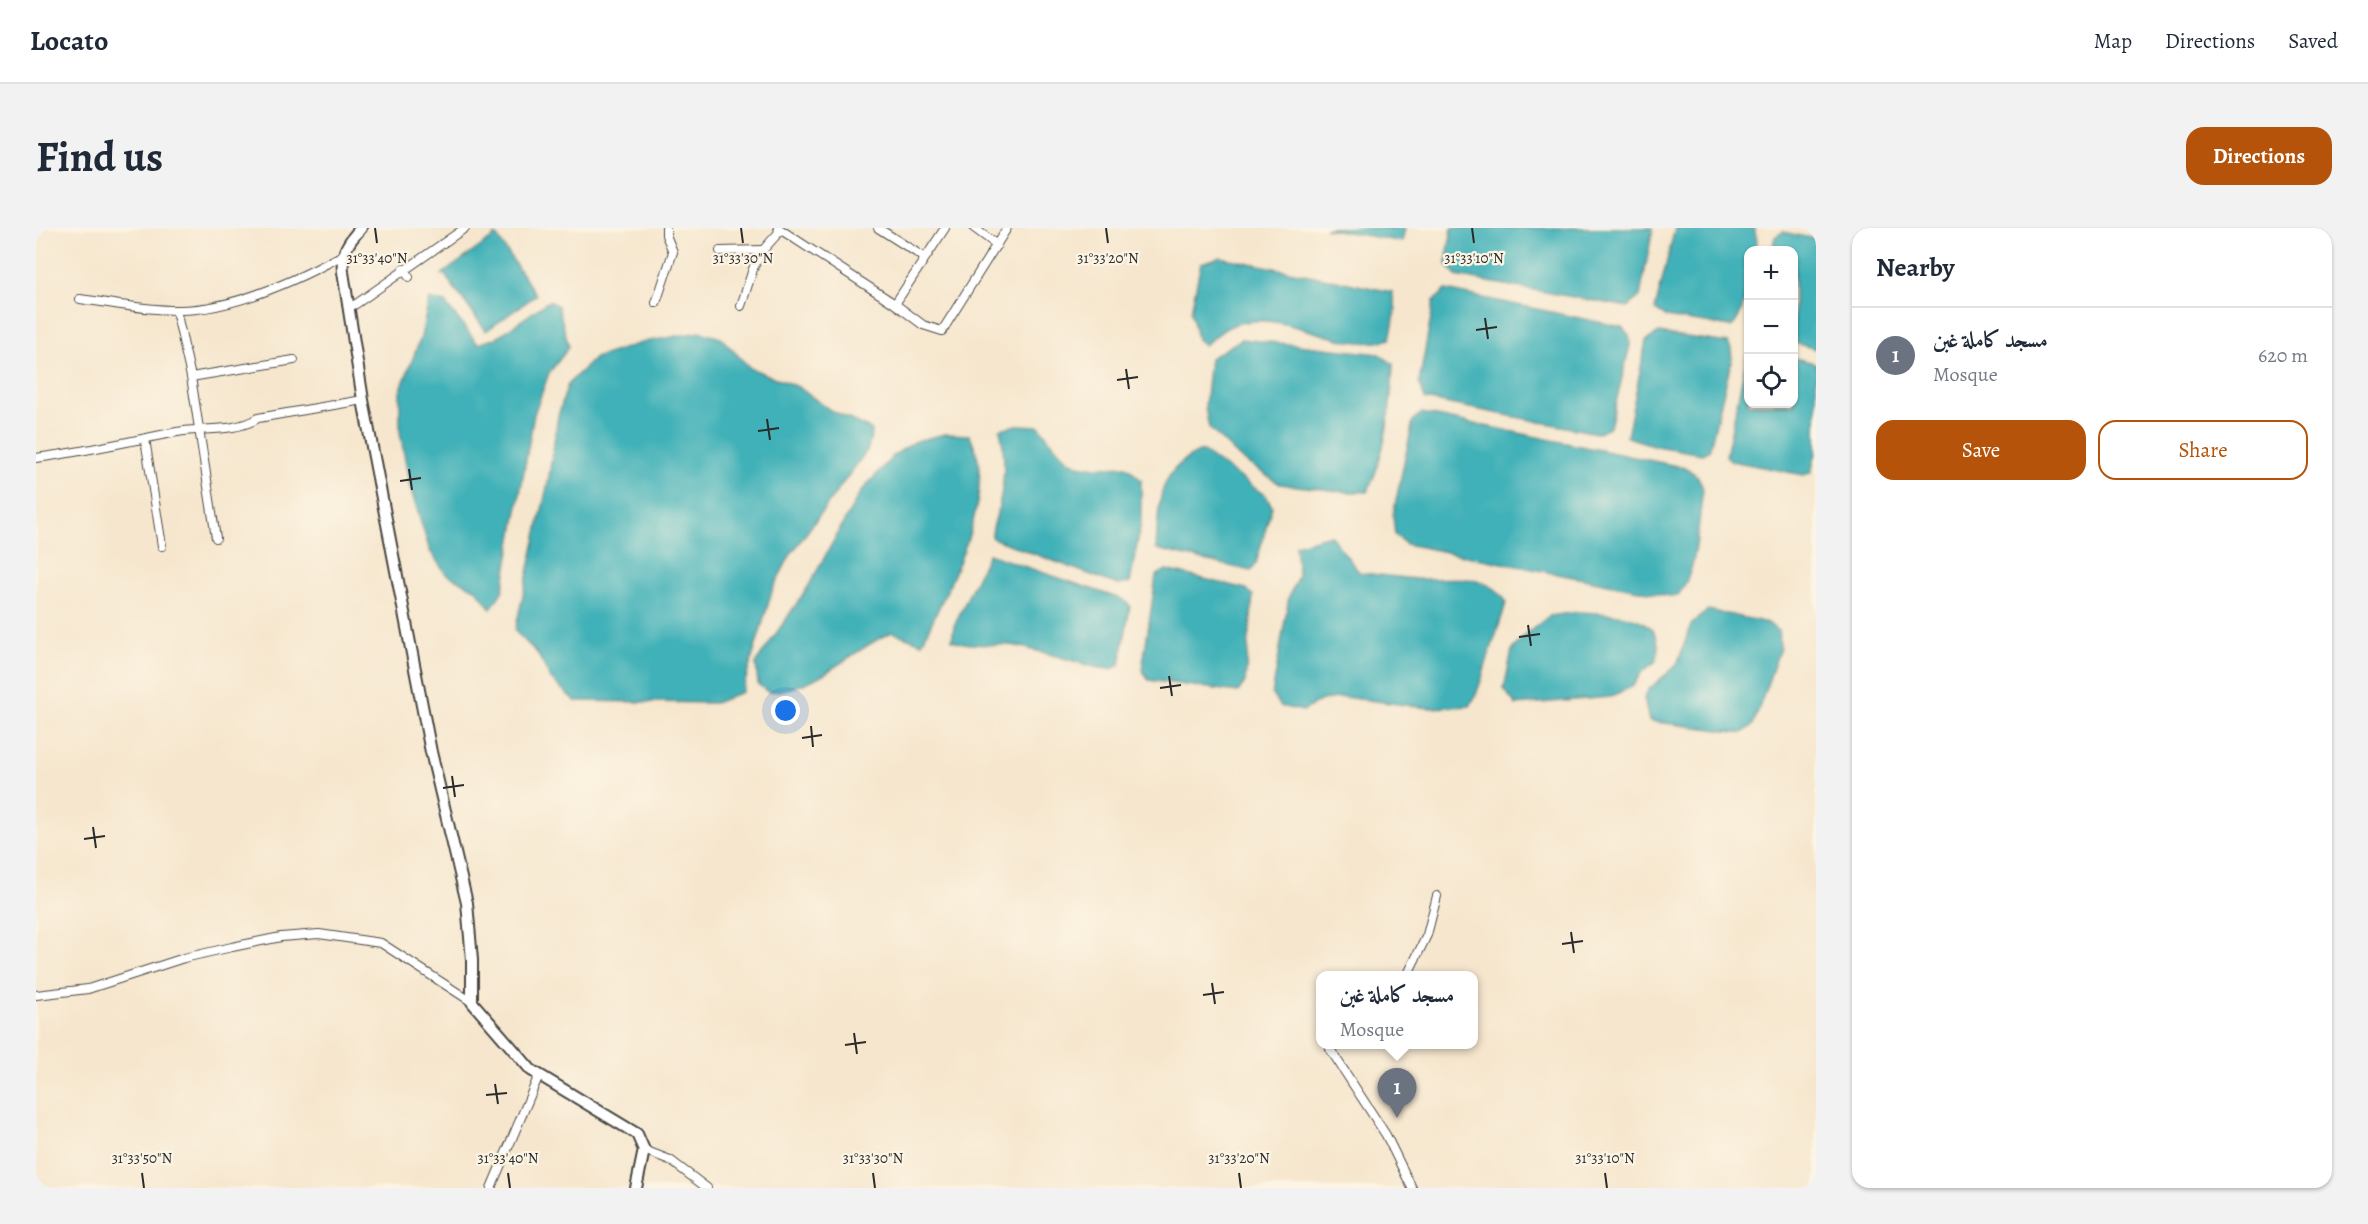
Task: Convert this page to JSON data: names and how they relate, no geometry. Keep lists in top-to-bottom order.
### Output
{
  "page": {
    "header": "Locato",
    "nav": ["Map", "Directions", "Saved"],
    "buttons": [
      "Directions",
      ["Save", "Share"]
    ],
    "title": "Find us",
    "heading": "Nearby",
    "map_buttons": ["+", "−"],
    "list": [
      {
        "mark": "1",
        "name": "مسجد كاملة غبن",
        "note": "Mosque",
        "value": "620 m"
      }
    ],
    "popup": ["مسجد كاملة غبن", "Mosque"],
    "pins": "1"
  },
  "coordinates": [
    "31°33'40\"N",
    "31°33'30\"N",
    "31°33'20\"N",
    "31°33'10\"N",
    "31°33'50\"N"
  ]
}
